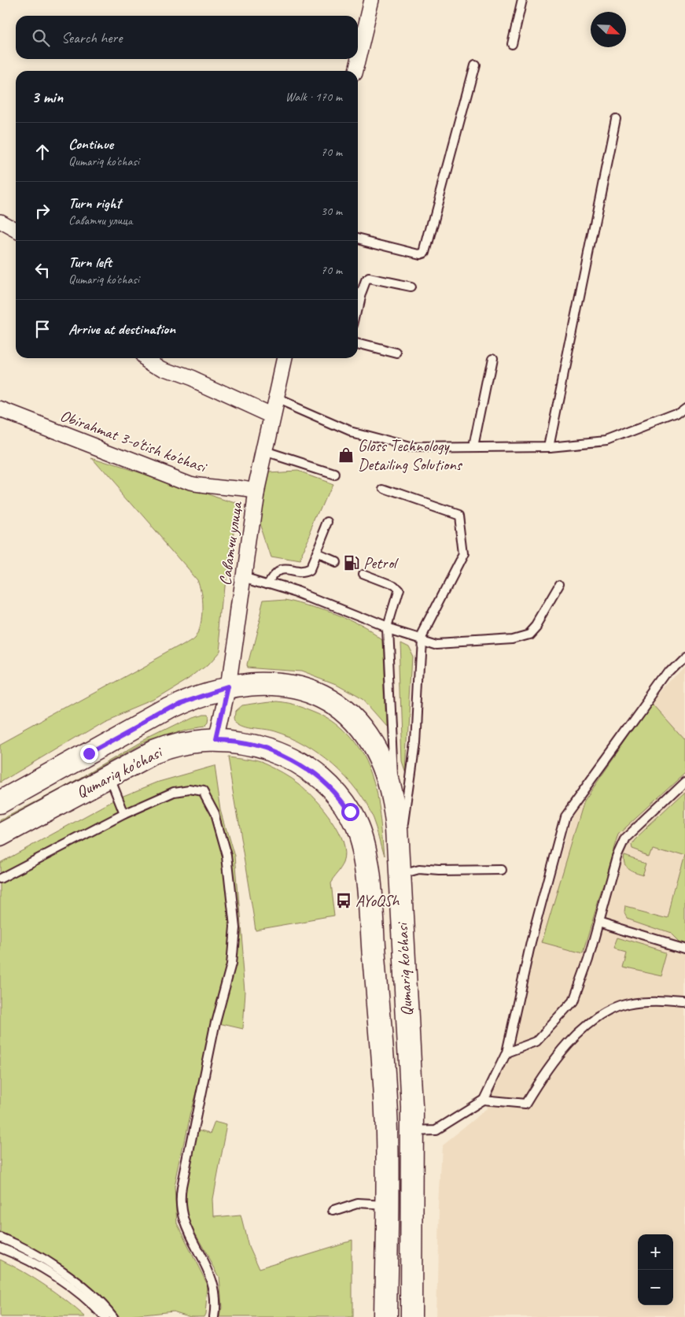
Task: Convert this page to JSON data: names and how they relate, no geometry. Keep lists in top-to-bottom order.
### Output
{
  "streets": {
    "main road": ["Qumariq ko'chasi"],
    "street": ["Obirahmat 3-o'tish ko'chasi", "Саватчи улица"]
  },
  "crossings": [
    ["Obirahmat 3-o'tish ko'chasi", "Саватчи улица"],
    ["Саватчи улица", "Qumariq ko'chasi"]
  ],
  "places": {
    "shop": ["Gloss Technology Detailing Solutions"],
    "fuel station": ["Petrol"],
    "bus stop": ["AYoQSh"]
  },
  "north": "bottom right",
  "page": {
    "search": "Search here",
    "heading": ["3 min", "Walk · 170 m"],
    "list": [
      ["Continue", "Qumariq ko'chasi", "70 m"],
      ["Turn right", "Саватчи улица", "30 m"],
      ["Turn left", "Qumariq ko'chasi", "70 m"],
      "Arrive at destination"
    ],
    "map_buttons": ["+", "−"]
  }
}
